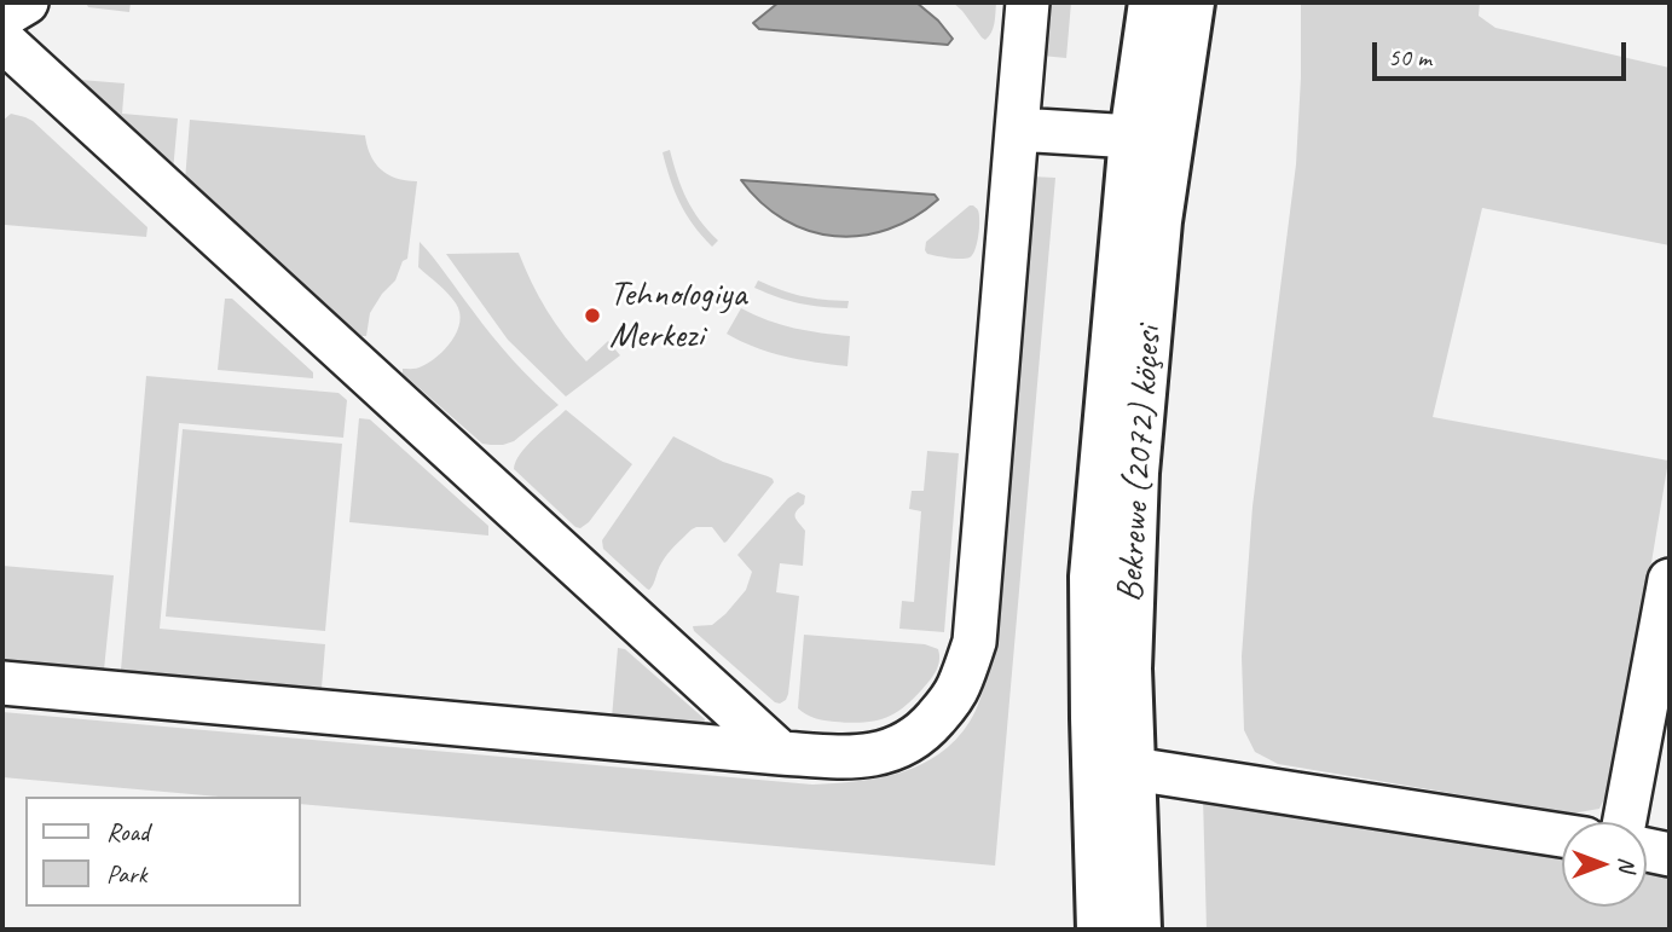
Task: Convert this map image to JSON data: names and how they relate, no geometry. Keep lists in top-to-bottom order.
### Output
{
  "streets": {
    "main road": ["Bekrewe (2072) köçesi"]
  },
  "places": ["Tehnologiya Merkezi"],
  "legend": ["Road", "Park"],
  "scale_bar": "50 m",
  "north": "right"
}
